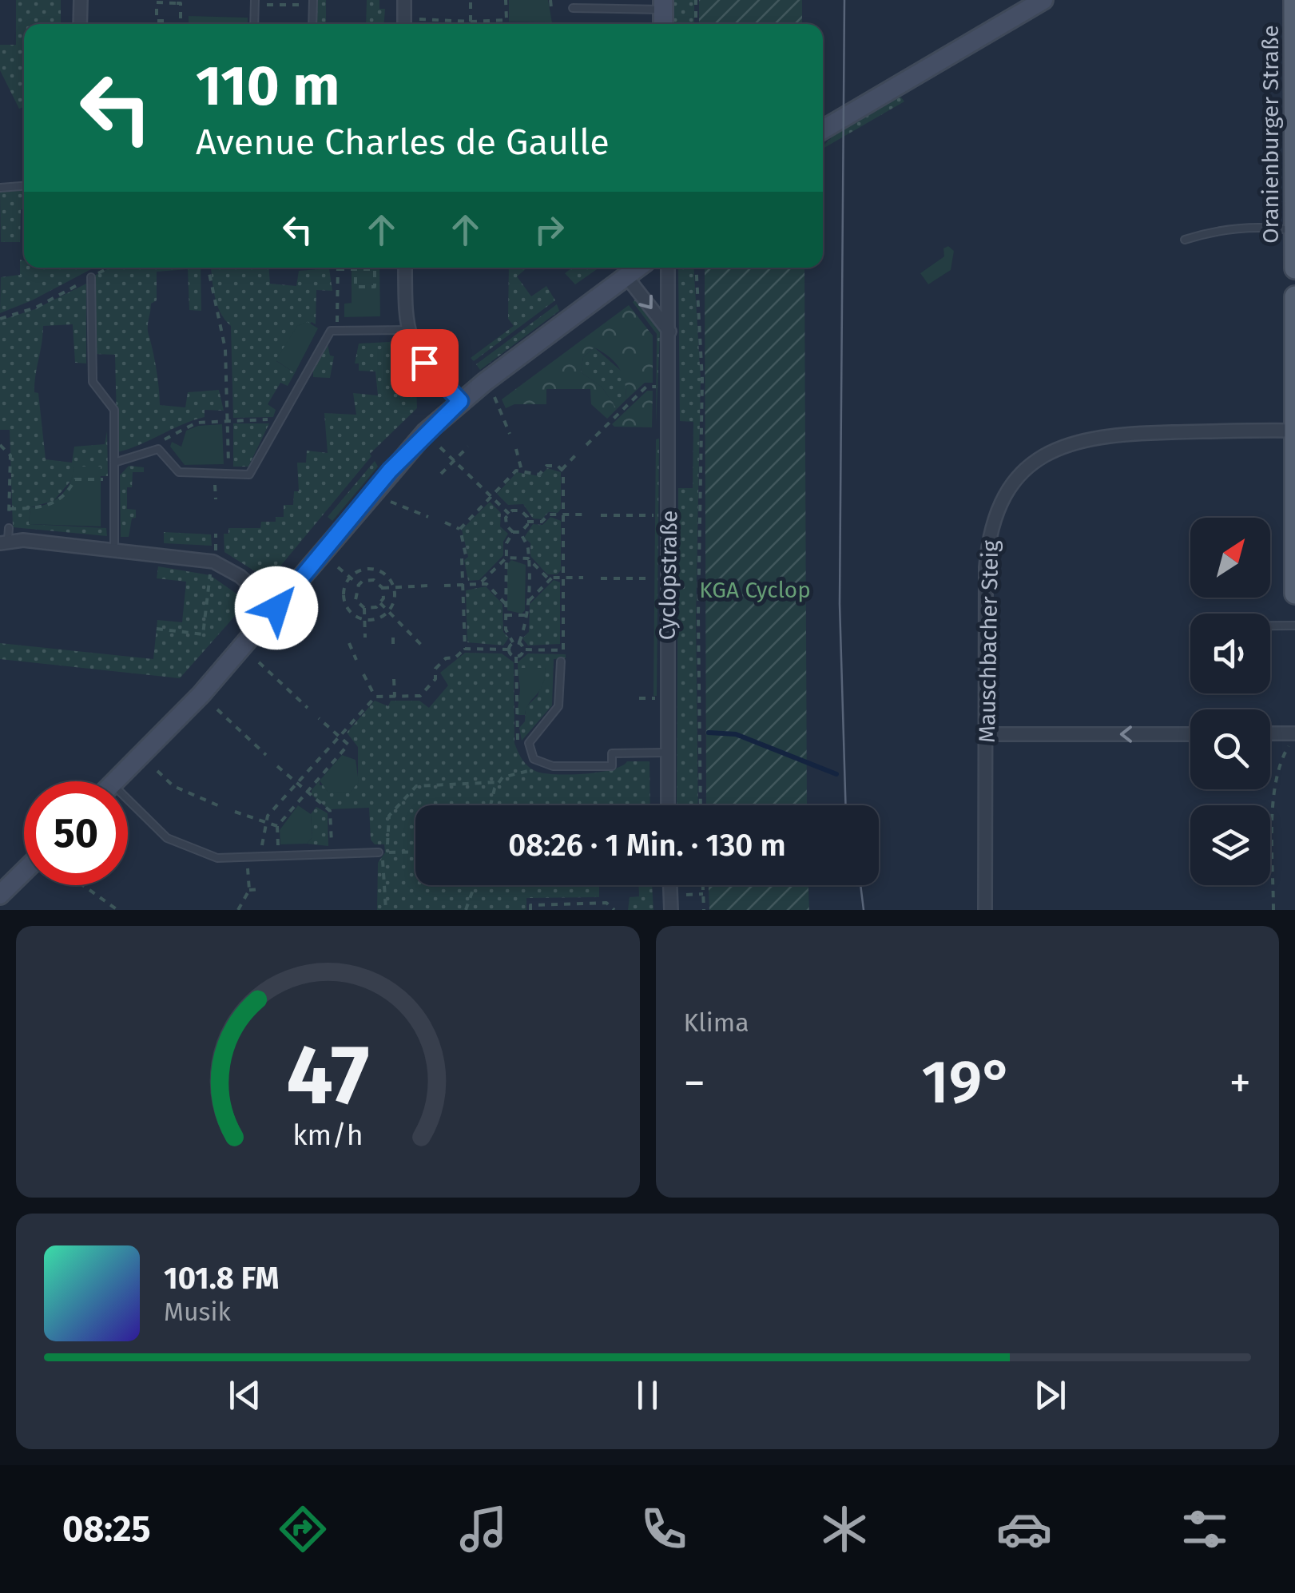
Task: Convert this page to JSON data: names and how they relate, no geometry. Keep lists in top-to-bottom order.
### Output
{
  "streets": {
    "main road": ["Oranienburger Straße"],
    "street": ["Cyclopstraße", "Mauschbacher Steig"]
  },
  "parks": ["KGA Cyclop"],
  "north": "top right",
  "page": {
    "turn": ["110 m", "Avenue Charles de Gaulle"],
    "limit": "50",
    "trip": "08:26 · 1 Min. · 130 m",
    "tile": "Klima",
    "heat": ["−", "19°", "+"],
    "song": ["101.8 FM", "Musik"],
    "tabs": "08:25",
    "gauge": ["47", "km/h"]
  }
}
